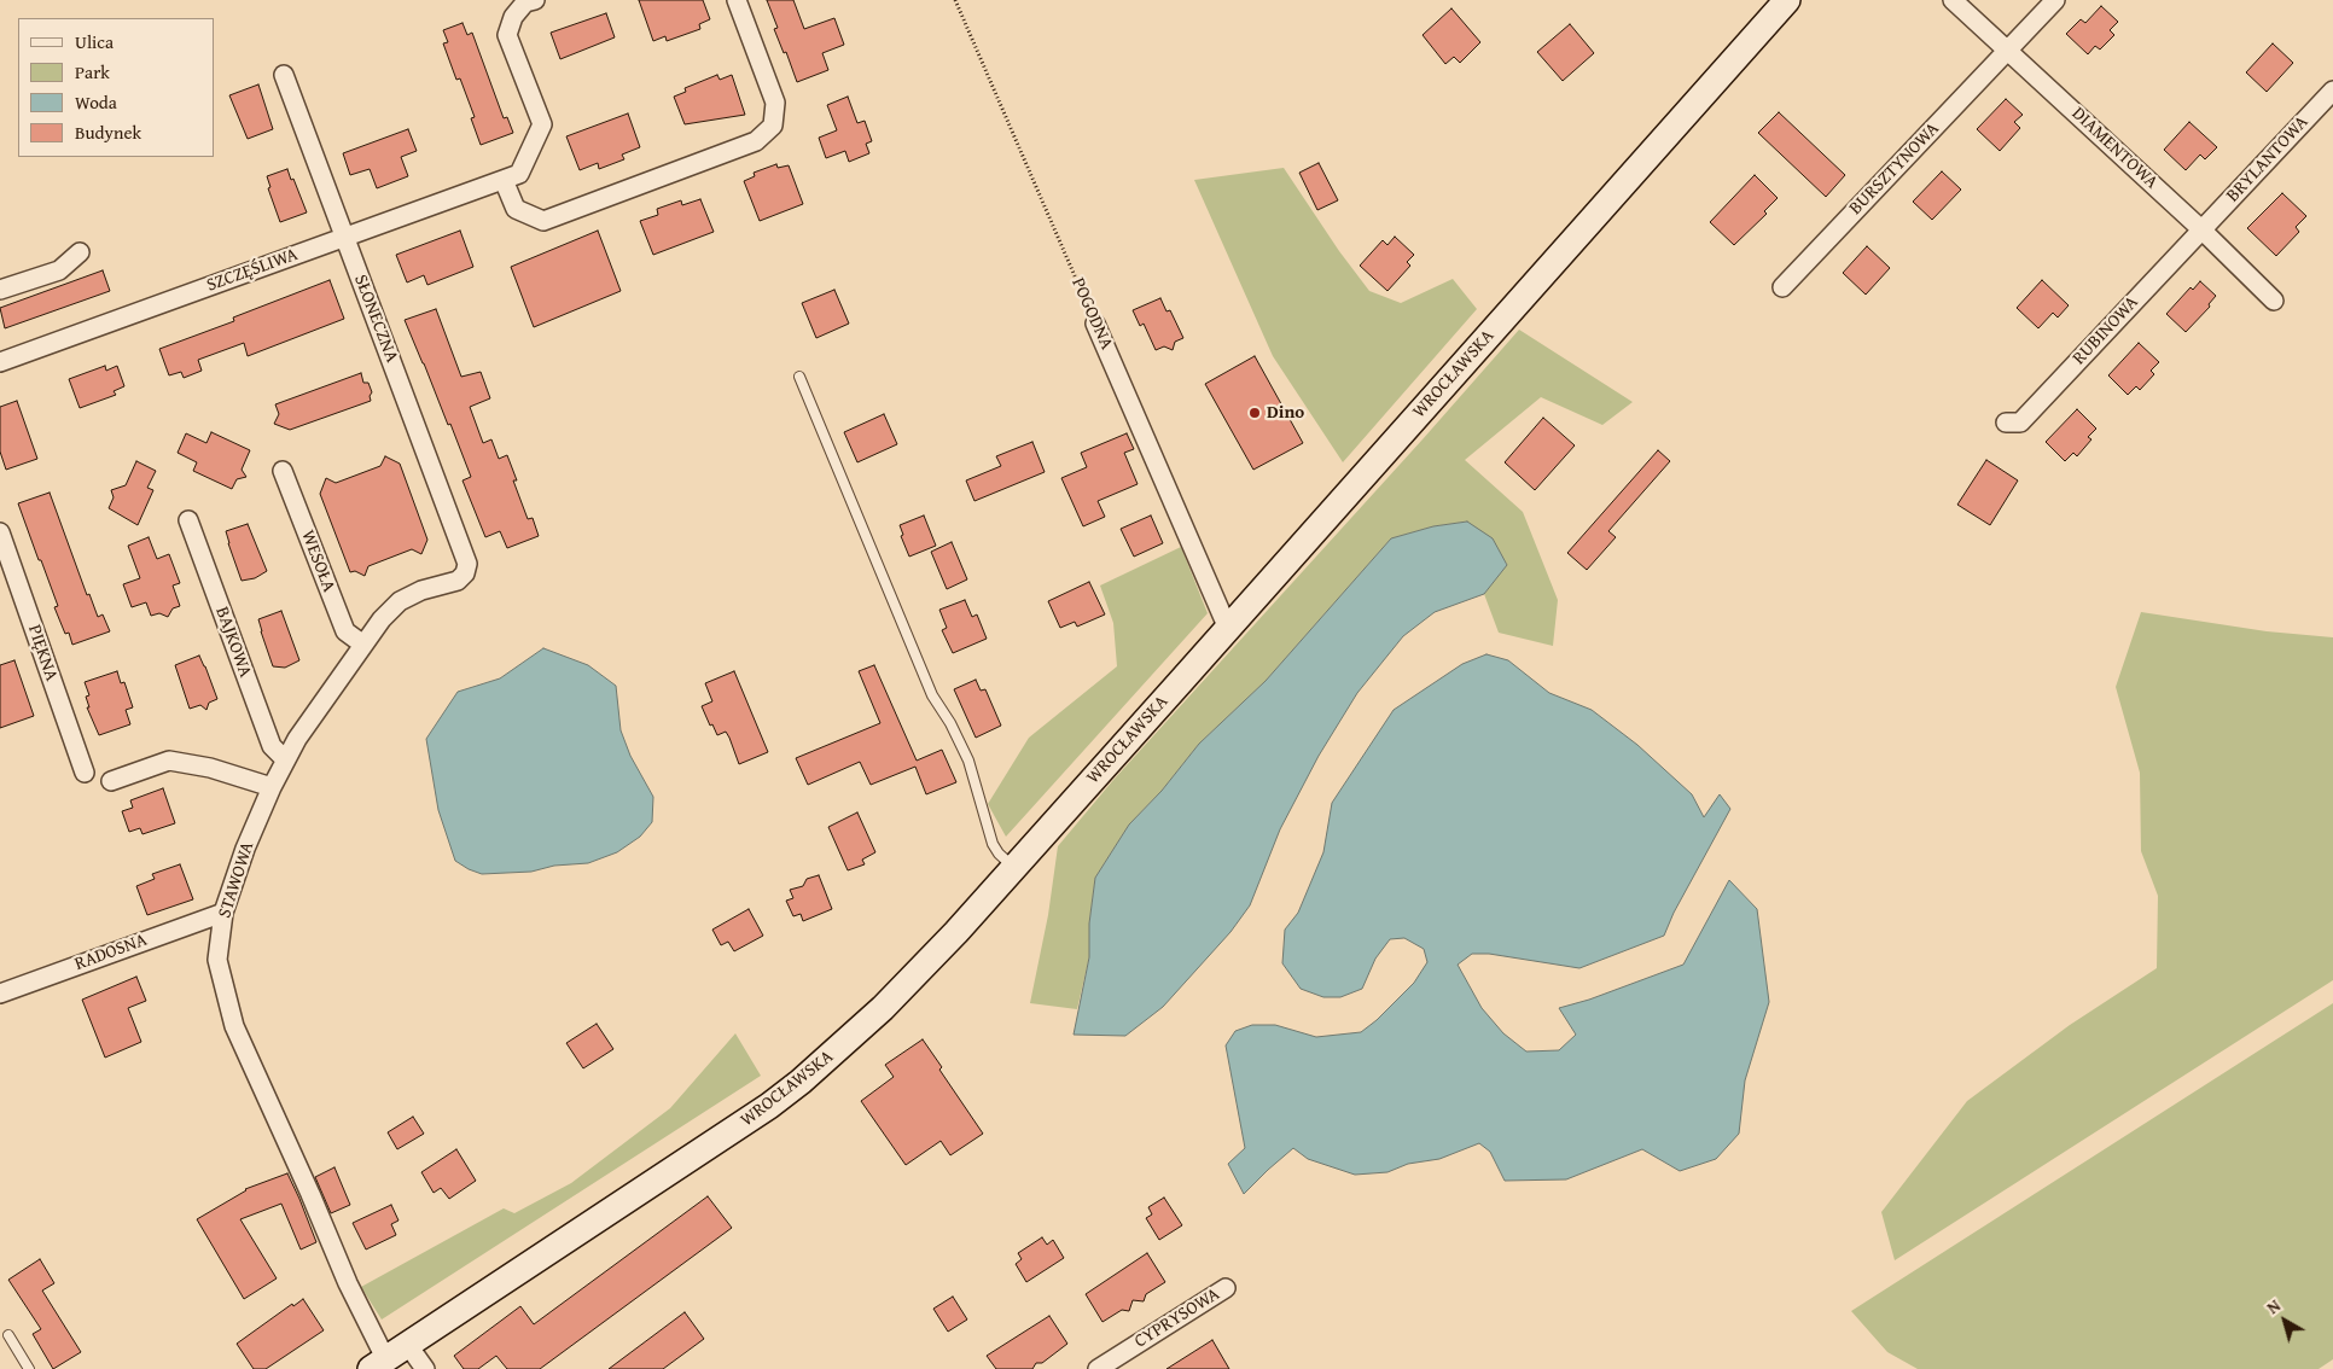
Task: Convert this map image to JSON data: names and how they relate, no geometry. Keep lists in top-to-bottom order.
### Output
{
  "streets": {
    "main road": ["WROCŁAWSKA"],
    "street": [
      "DIAMENTOWA",
      "BRYLANTOWA",
      "BURSZTYNOWA",
      "SZCZĘŚLIWA",
      "POGODNA",
      "SŁONECZNA",
      "RUBINOWA",
      "WESOŁA",
      "BAJKOWA",
      "PIĘKNA",
      "STAWOWA",
      "RADOSNA",
      "CYPRYSOWA"
    ]
  },
  "crossings": [
    ["DIAMENTOWA", "BRYLANTOWA"],
    ["DIAMENTOWA", "BURSZTYNOWA"],
    ["DIAMENTOWA", "RUBINOWA"],
    ["BRYLANTOWA", "RUBINOWA"],
    ["SZCZĘŚLIWA", "SŁONECZNA"],
    ["POGODNA", "WROCŁAWSKA"],
    ["SŁONECZNA", "STAWOWA"],
    ["WROCŁAWSKA", "STAWOWA"],
    ["WESOŁA", "STAWOWA"],
    ["BAJKOWA", "STAWOWA"],
    ["STAWOWA", "RADOSNA"]
  ],
  "places": ["Dino"],
  "legend": [
    "Ulica",
    "Park",
    "Woda",
    "Budynek"
  ],
  "north": "top left"
}
